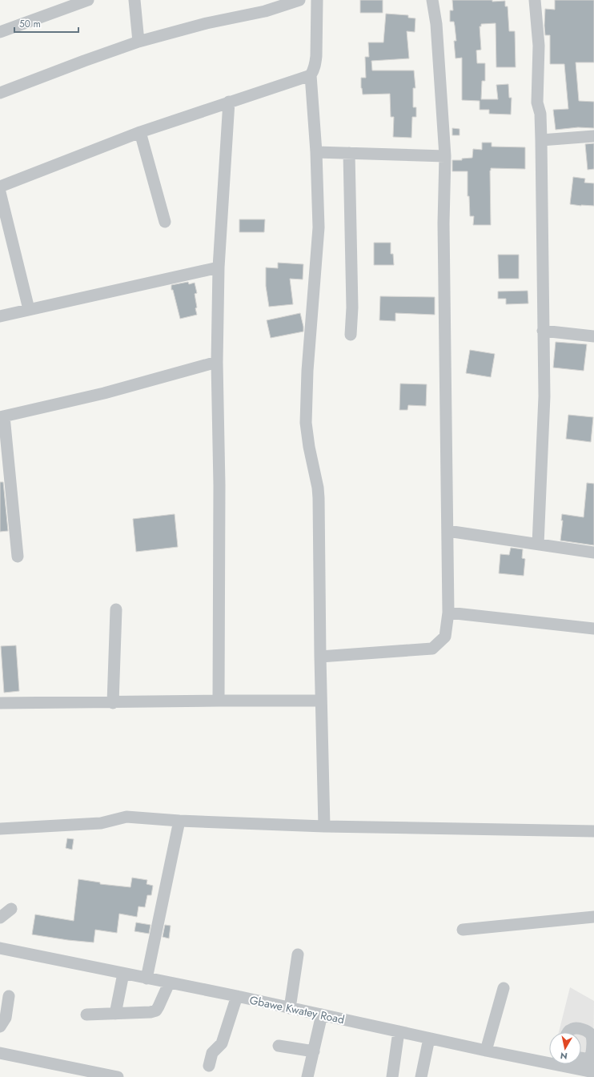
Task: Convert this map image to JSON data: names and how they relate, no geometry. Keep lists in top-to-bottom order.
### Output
{
  "streets": {
    "street": ["Gbawe Kwatey Road"]
  },
  "scale_bar": "50 m",
  "north": "bottom"
}
